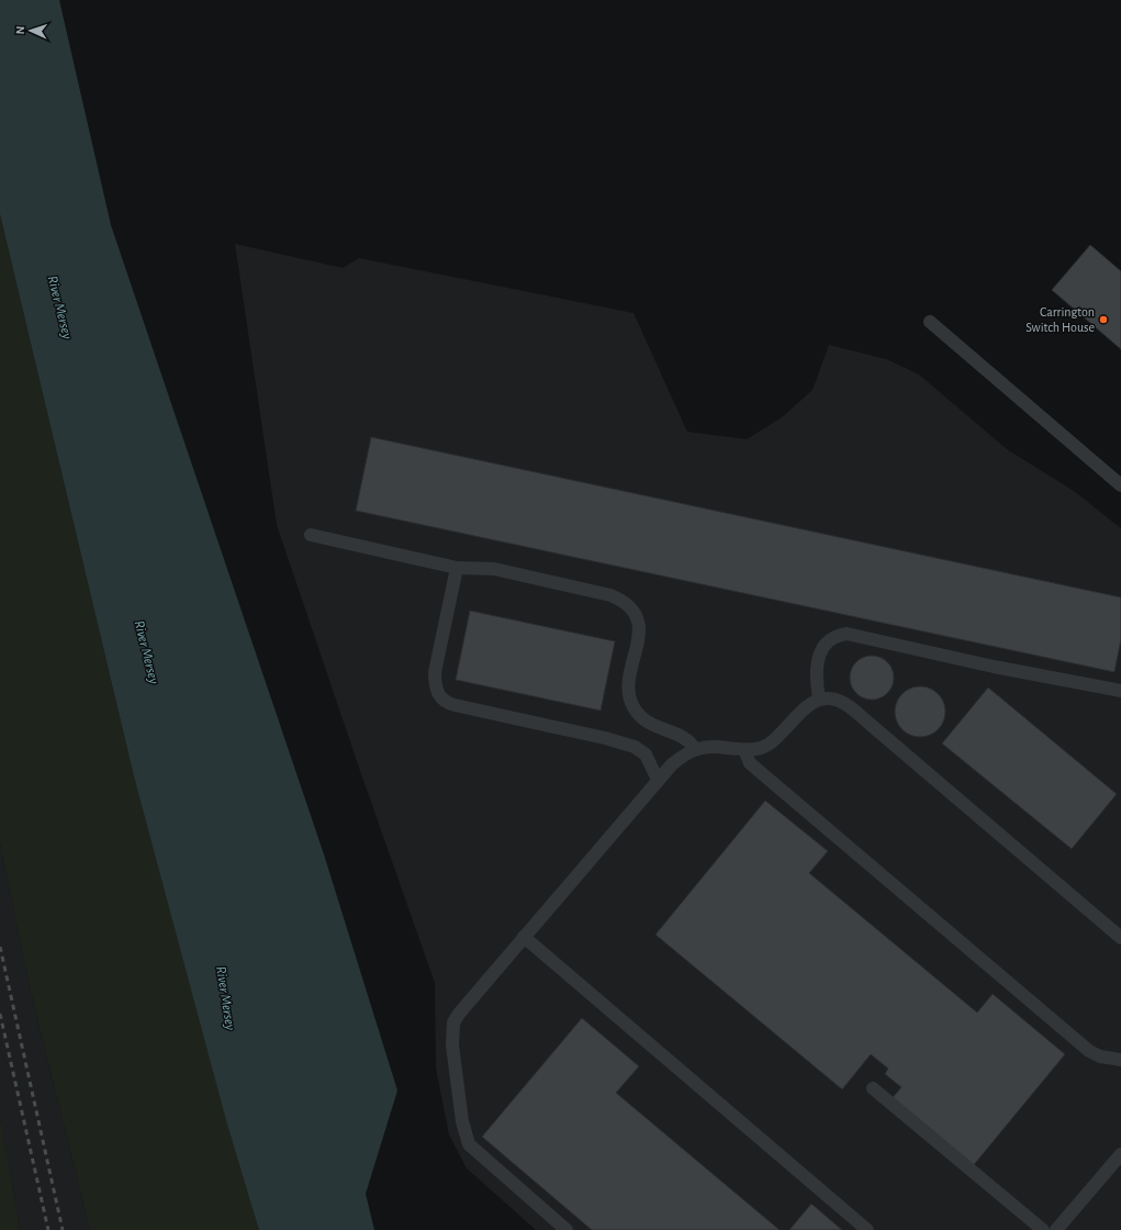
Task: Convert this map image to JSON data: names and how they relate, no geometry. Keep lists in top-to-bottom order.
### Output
{
  "water": ["River Mersey"],
  "places": ["Carrington Switch House"],
  "north": "left"
}
